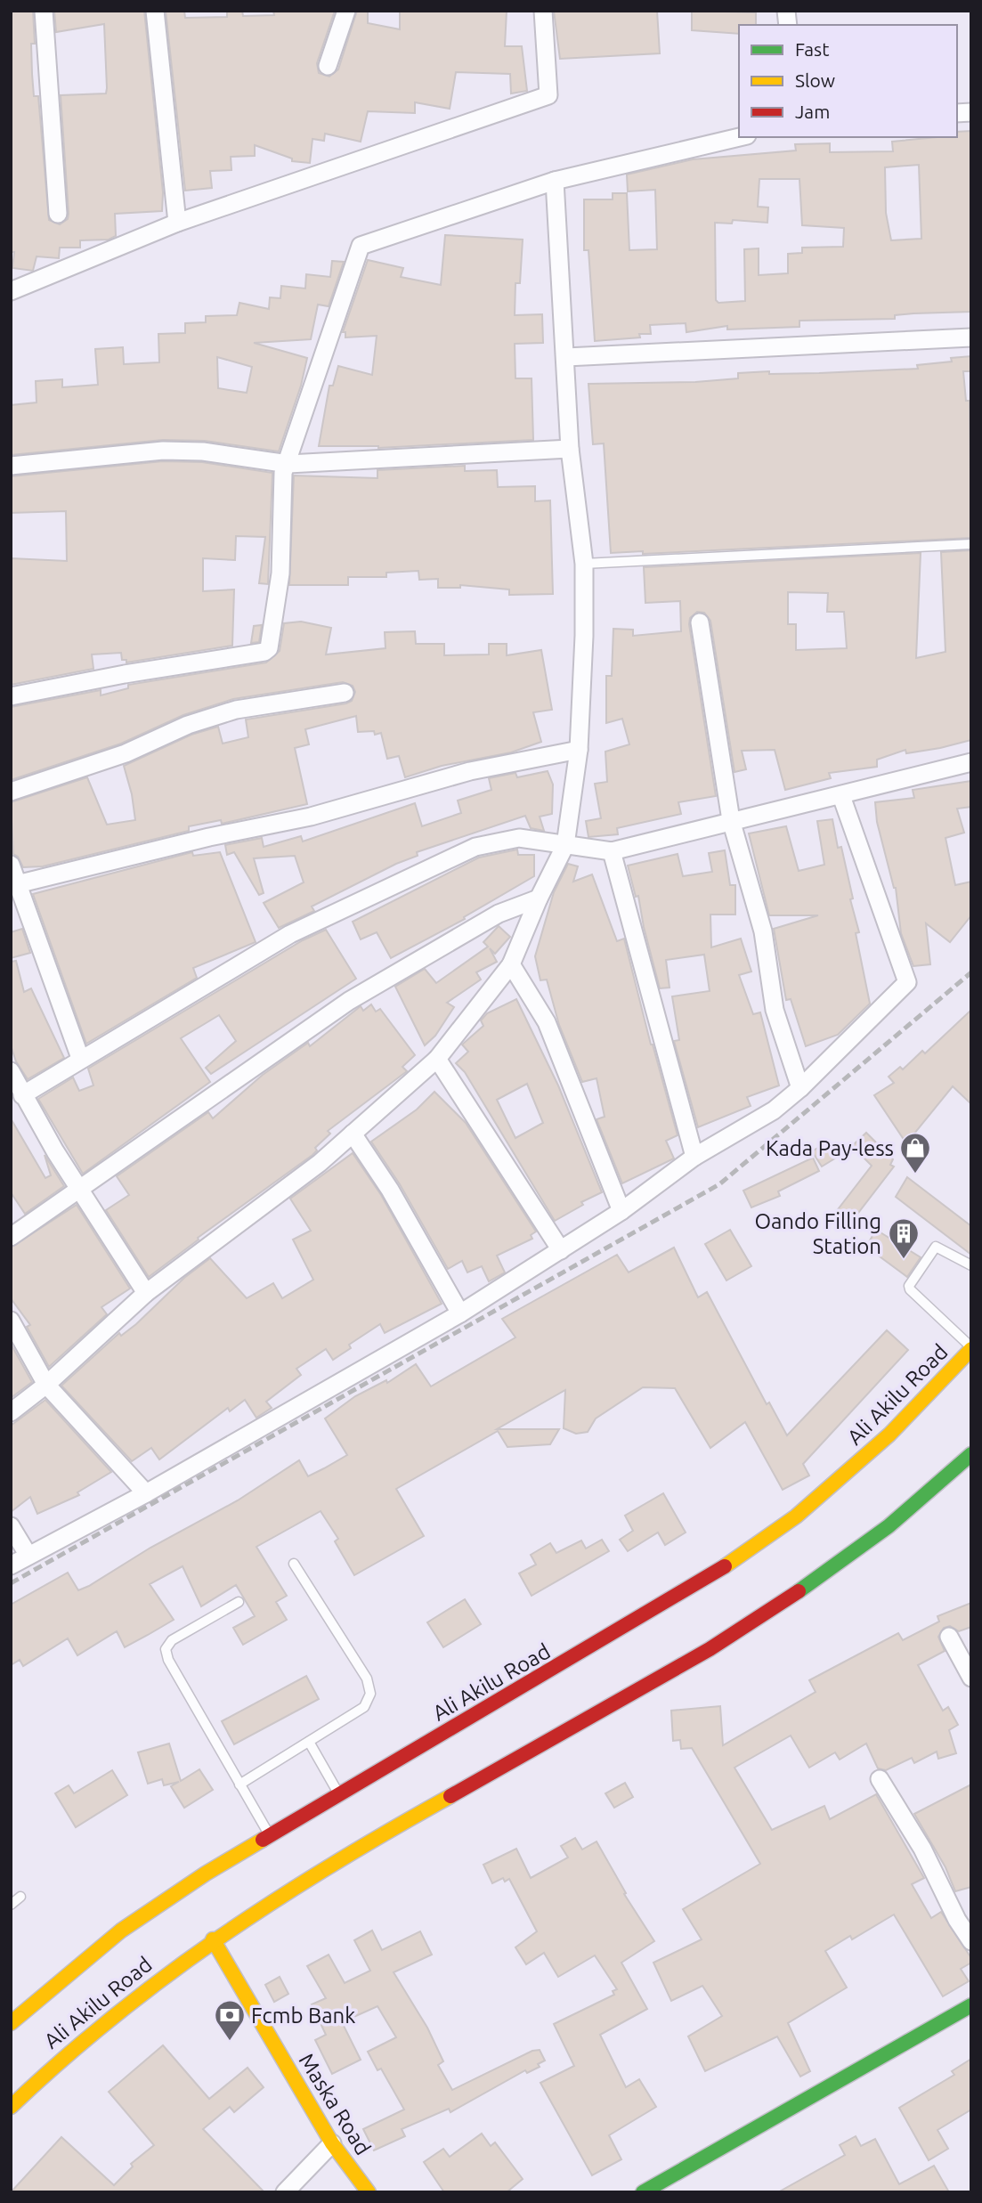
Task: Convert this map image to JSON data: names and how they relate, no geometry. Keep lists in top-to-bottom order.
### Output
{
  "streets": {
    "main road": ["Ali Akilu Road", "Maska Road"]
  },
  "crossings": [
    ["Ali Akilu Road", "Maska Road"]
  ],
  "places": {
    "shop": ["Kada Pay-less"],
    "building": ["Oando Filling Station"],
    "bank": ["Fcmb Bank"]
  },
  "legend": ["Fast", "Slow", "Jam"]
}
